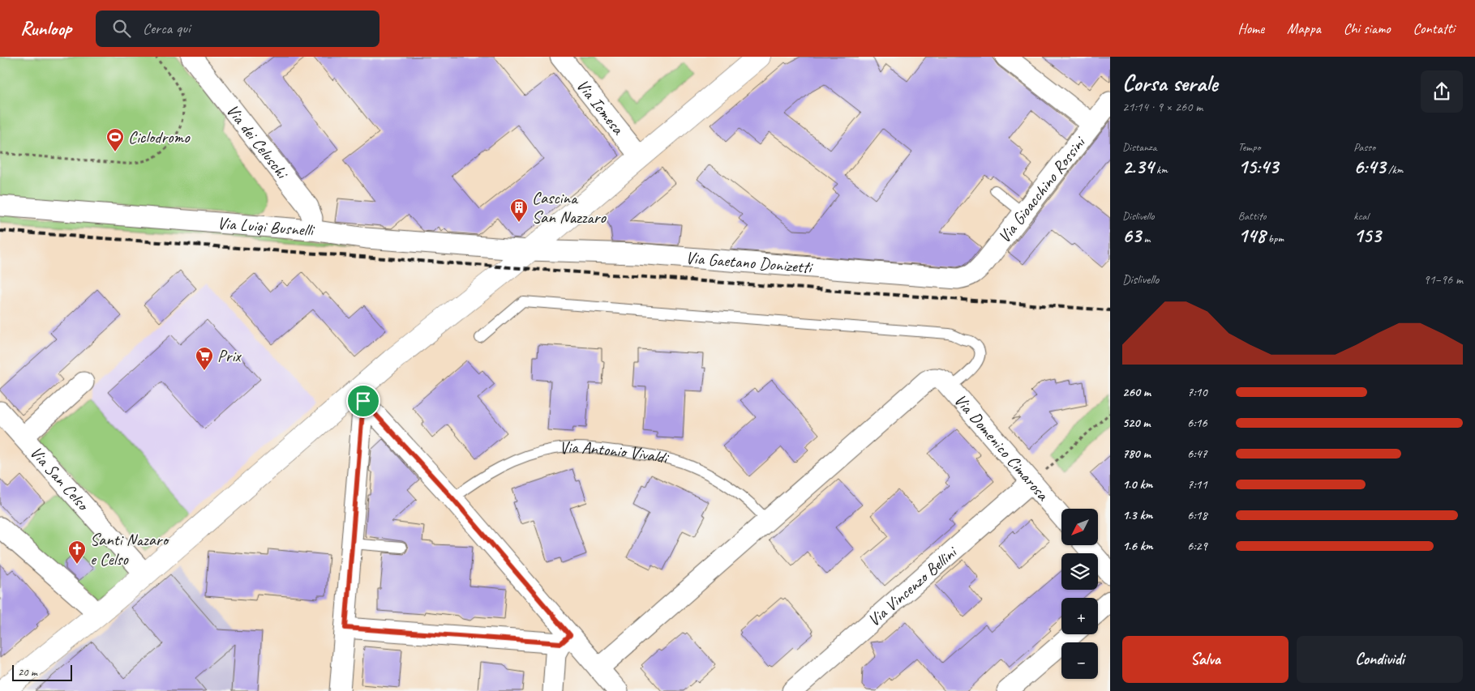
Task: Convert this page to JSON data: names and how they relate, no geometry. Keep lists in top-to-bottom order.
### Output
{
  "streets": {
    "street": [
      "Via Icmesa",
      "Via dei Celuschi",
      "Via Gioacchino Rossini",
      "Via Luigi Busnelli",
      "Via Gaetano Donizetti",
      "Via Domenico Cimarosa",
      "Via San Celso",
      "Via Vincenzo Bellini"
    ],
    "lane": ["Via Antonio Vivaldi"]
  },
  "crossings": [
    ["Via dei Celuschi", "Via Luigi Busnelli"],
    ["Via Gioacchino Rossini", "Via Gaetano Donizetti"],
    ["Via Luigi Busnelli", "Via Gaetano Donizetti"],
    ["Via Domenico Cimarosa", "Via Vincenzo Bellini"]
  ],
  "places": {
    "sports": ["Ciclodromo"],
    "building": ["Cascina San Nazzaro"],
    "supermarket": ["Prix"],
    "church": ["Santi Nazaro e Celso"]
  },
  "scale_bar": "20 m",
  "north": "bottom left",
  "page": {
    "header": "Runloop",
    "search": "Cerca qui",
    "nav": [
      "Home",
      "Mappa",
      "Chi siamo",
      "Contatti"
    ],
    "heading": ["Corsa serale", "21:14 · 9 × 260 m"],
    "stats": [
      ["Distanza", "2.34 km"],
      ["Tempo", "15:43"],
      ["Passo", "6:43 /km"],
      ["Dislivello", "63 m"],
      ["Battito", "148 bpm"],
      ["kcal", "153"]
    ],
    "chart": ["Dislivello", "91–96 m"],
    "list": [
      {
        "name": "260 m",
        "note": "7:10"
      },
      {
        "name": "520 m",
        "note": "6:16"
      },
      {
        "name": "780 m",
        "note": "6:47"
      },
      {
        "name": "1.0 km",
        "note": "7:11"
      },
      {
        "name": "1.3 km",
        "note": "6:18"
      },
      {
        "name": "1.6 km",
        "note": "6:29"
      }
    ],
    "map_buttons": ["+", "−"],
    "buttons": ["Salva", "Condividi"],
    "scale": "20 m"
  }
}
